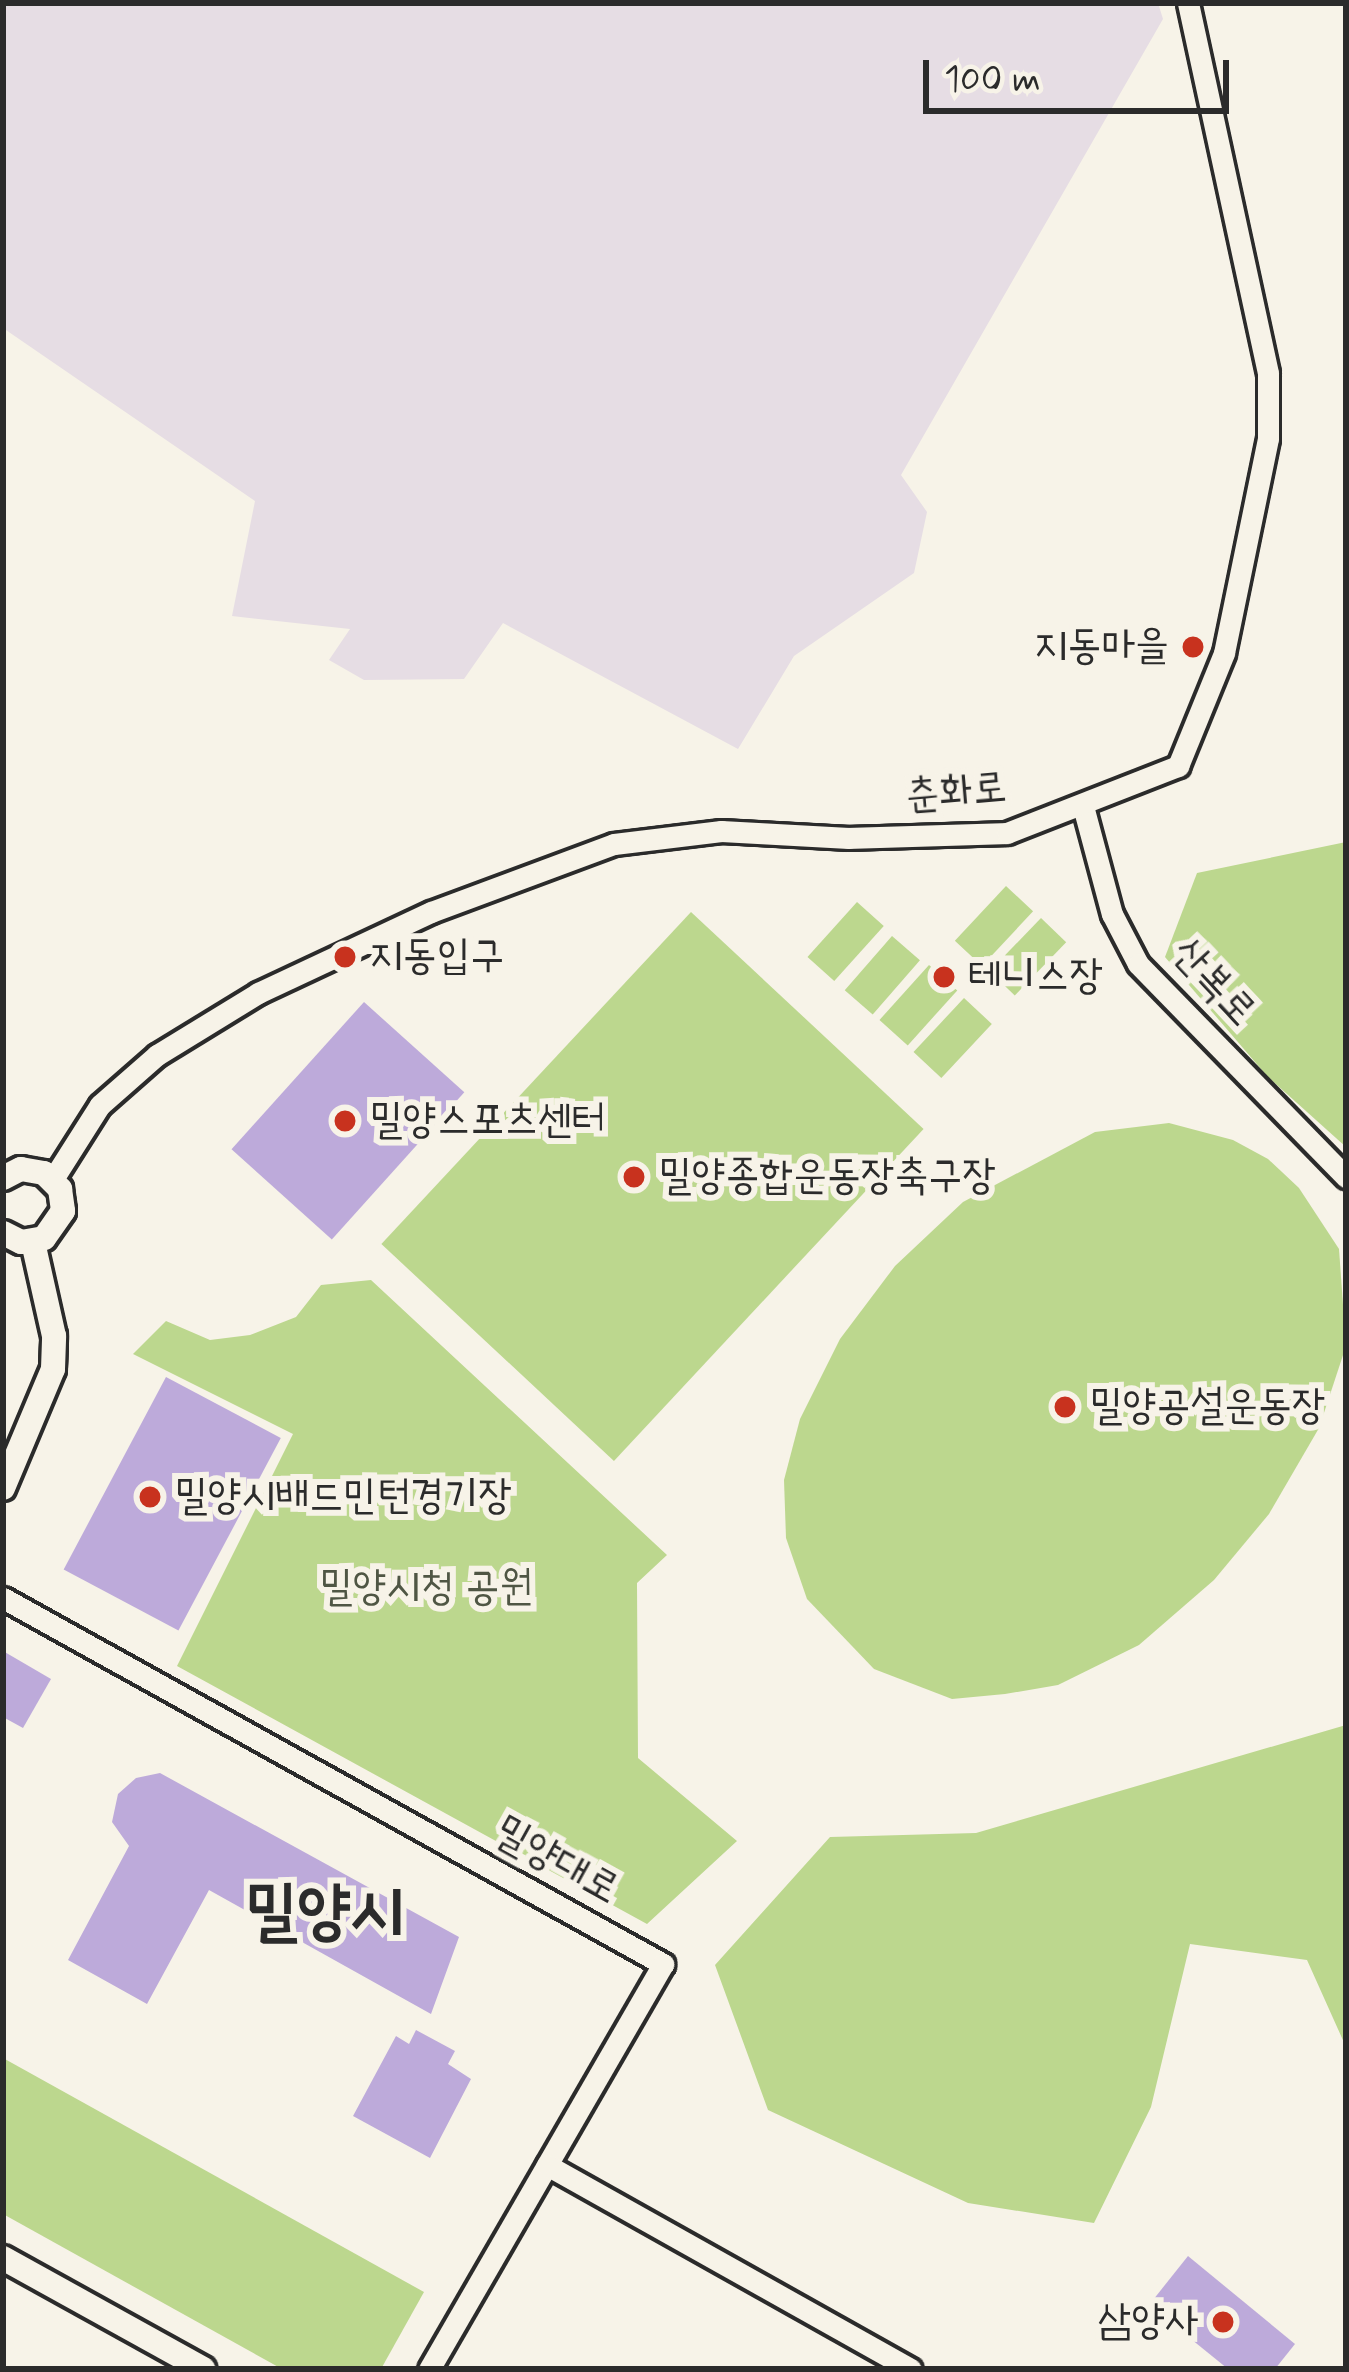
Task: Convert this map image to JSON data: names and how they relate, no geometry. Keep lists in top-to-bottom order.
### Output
{
  "streets": {
    "street": ["춘화로", "산복로", "밀양대로"]
  },
  "crossings": [
    ["춘화로", "산복로"]
  ],
  "districts": ["밀양시"],
  "parks": ["밀양시청 공원"],
  "places": [
    "지동마을",
    "지동입구",
    "테니스장",
    "밀양스포츠센터",
    "밀양종합운동장축구장",
    "밀양공설운동장",
    "밀양시배드민턴경기장",
    "삼양사"
  ],
  "scale_bar": "100 m"
}
